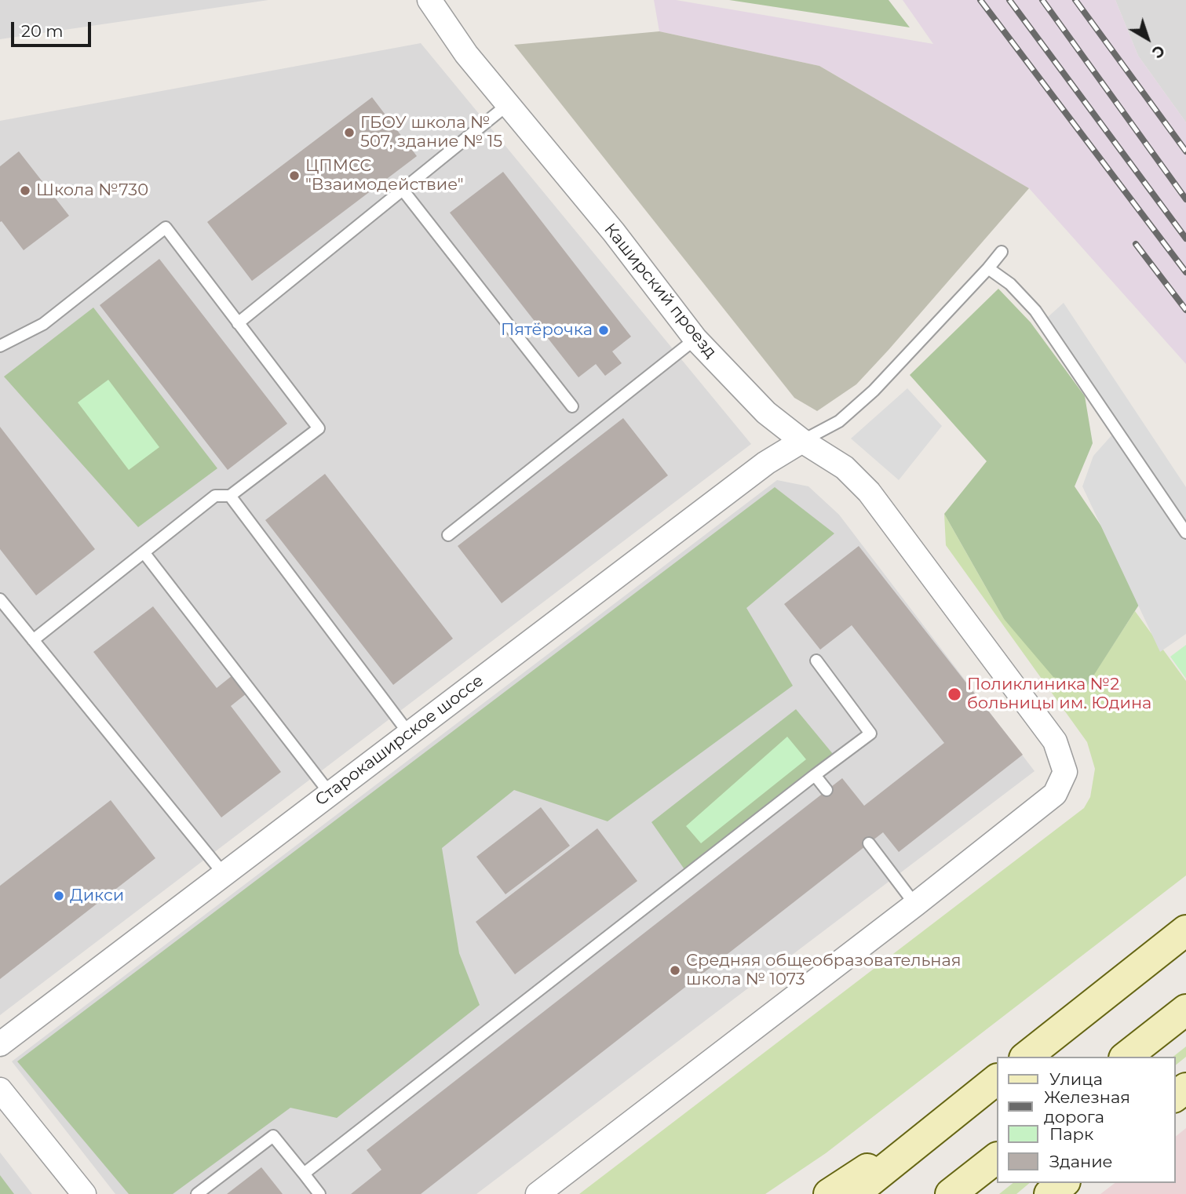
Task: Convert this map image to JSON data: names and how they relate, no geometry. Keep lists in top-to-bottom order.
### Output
{
  "streets": {
    "street": ["Каширский проезд", "Старокаширское шоссе"]
  },
  "crossings": [
    ["Каширский проезд", "Старокаширское шоссе"]
  ],
  "places": [
    "ГБОУ школа № 507, здание № 15",
    "ЦПМСС \"Взаимодействие\"",
    "Школа №730",
    "Пятёрочка",
    "Поликлиника №2 больницы им. Юдина",
    "Дикси",
    "Средняя общеобразовательная школа № 1073"
  ],
  "legend": [
    "Улица",
    "Железная дорога",
    "Парк",
    "Здание"
  ],
  "scale_bar": "20 m",
  "north": "bottom right"
}
